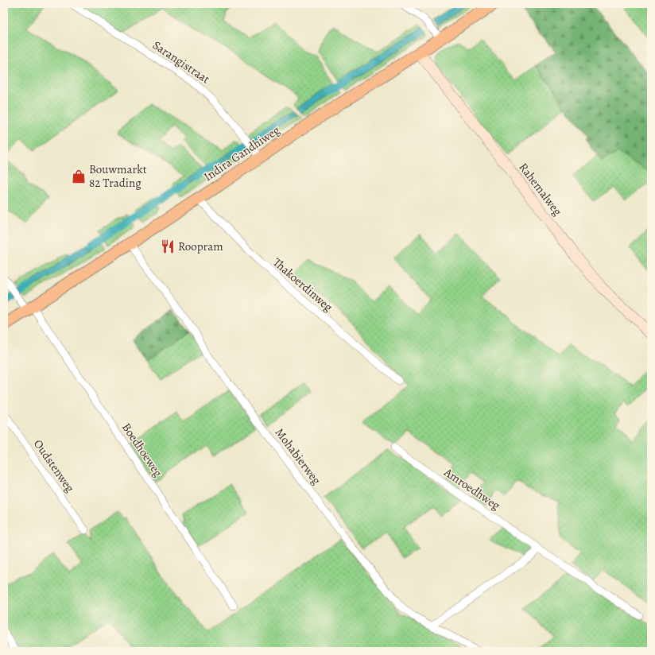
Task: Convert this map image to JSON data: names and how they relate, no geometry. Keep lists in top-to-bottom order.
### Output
{
  "streets": {
    "main road": ["Indira Gandhiweg"],
    "street": [
      "Sarangistraat",
      "Rahemalweg",
      "Thakoerdinweg",
      "Boedhoeweg",
      "Mohabierweg",
      "Oudstenweg",
      "Amroedhweg"
    ]
  },
  "crossings": [
    ["Sarangistraat", "Indira Gandhiweg"],
    ["Indira Gandhiweg", "Rahemalweg"],
    ["Indira Gandhiweg", "Thakoerdinweg"],
    ["Indira Gandhiweg", "Boedhoeweg"],
    ["Indira Gandhiweg", "Mohabierweg"]
  ],
  "places": {
    "shop": ["Bouwmarkt 82 Trading"],
    "restaurant": ["Roopram"]
  }
}
